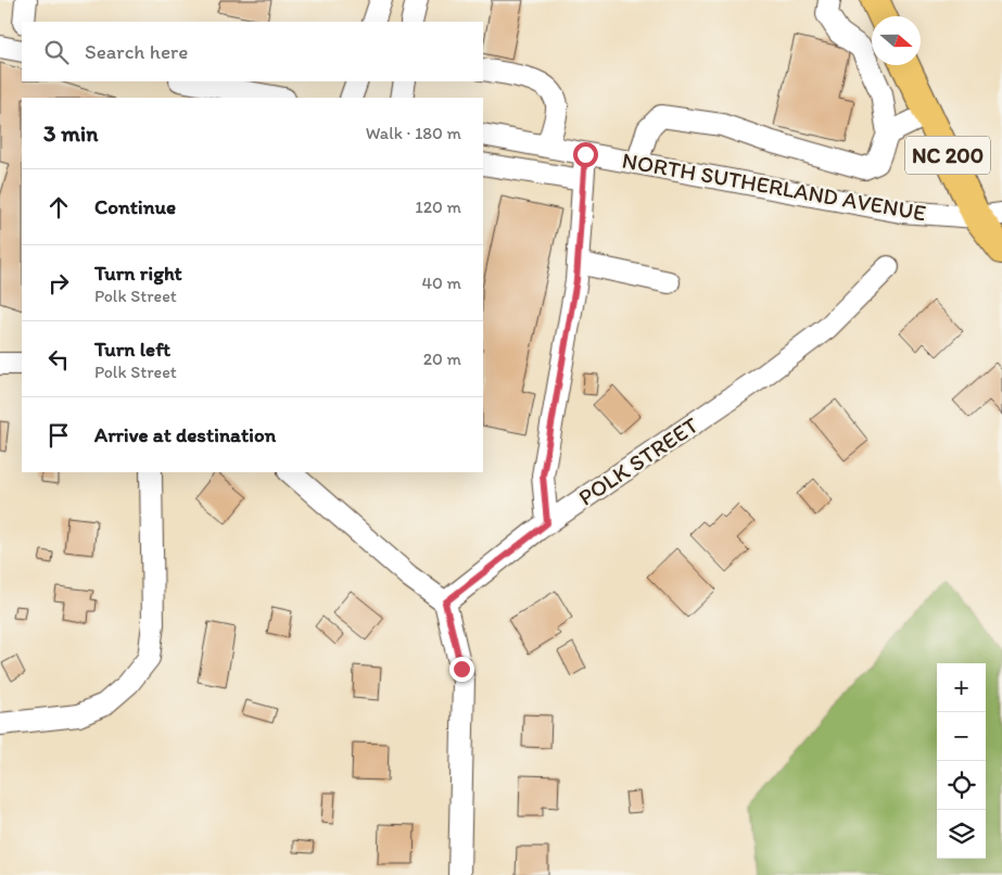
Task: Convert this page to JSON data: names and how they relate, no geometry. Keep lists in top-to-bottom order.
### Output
{
  "streets": {
    "main road": ["NC 200"],
    "street": ["NORTH SUTHERLAND AVENUE", "POLK STREET"]
  },
  "crossings": [
    ["NC 200", "NORTH SUTHERLAND AVENUE"]
  ],
  "north": "right",
  "page": {
    "search": "Search here",
    "heading": ["3 min", "Walk · 180 m"],
    "list": [
      ["Continue", "120 m"],
      ["Turn right", "Polk Street", "40 m"],
      ["Turn left", "Polk Street", "20 m"],
      "Arrive at destination"
    ],
    "map_buttons": ["+", "−"]
  }
}
